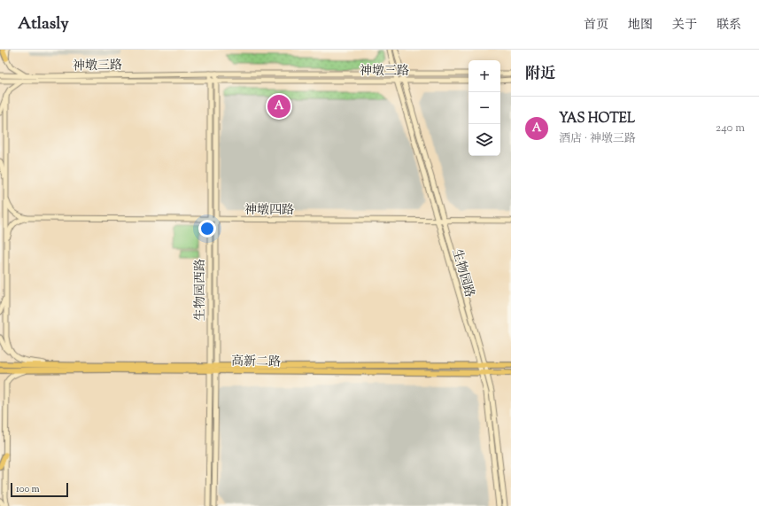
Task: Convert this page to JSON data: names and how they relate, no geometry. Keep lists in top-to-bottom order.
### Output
{
  "streets": {
    "main road": ["高新二路"],
    "street": [
      "神墩三路",
      "神墩四路",
      "生物园路",
      "生物园西路"
    ]
  },
  "crossings": [
    ["神墩三路", "生物园路"],
    ["神墩三路", "生物园西路"],
    ["神墩四路", "生物园路"],
    ["神墩四路", "生物园西路"],
    ["生物园路", "高新二路"],
    ["生物园西路", "高新二路"]
  ],
  "scale_bar": "100 m",
  "page": {
    "header": "Atlasly",
    "nav": [
      "首页",
      "地图",
      "关于",
      "联系"
    ],
    "heading": "附近",
    "map_buttons": ["+", "−"],
    "pins": "A",
    "list": [
      {
        "mark": "A",
        "name": "YAS HOTEL",
        "note": "酒店 · 神墩三路",
        "value": "240 m"
      }
    ],
    "scale": "100 m"
  }
}
